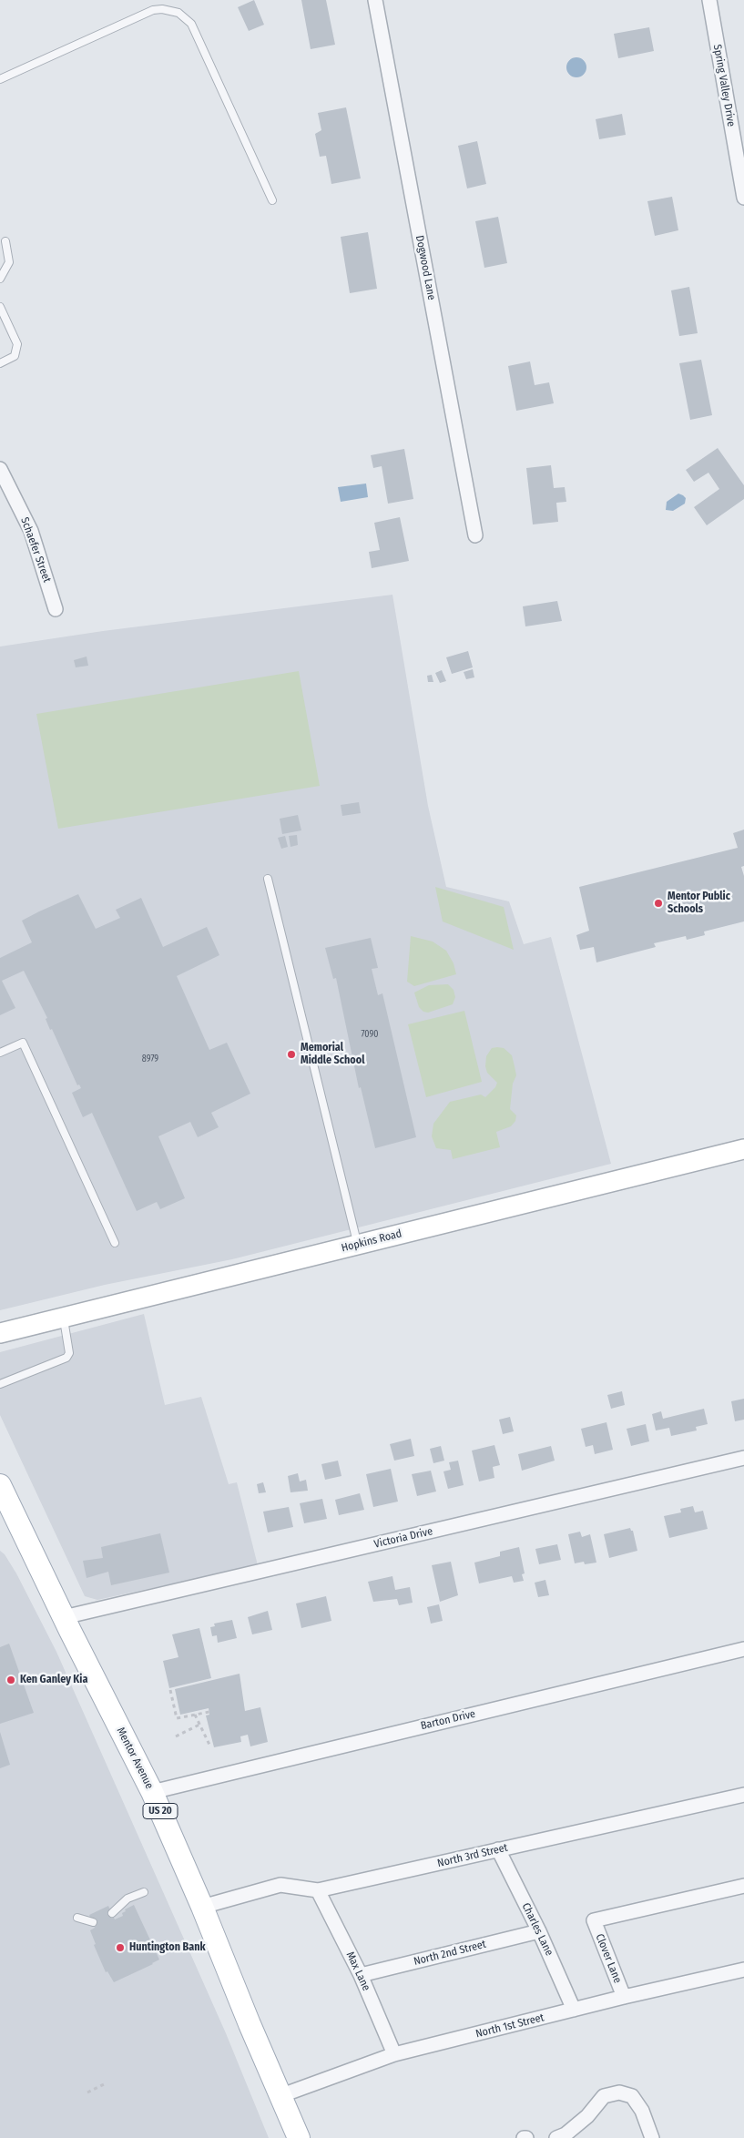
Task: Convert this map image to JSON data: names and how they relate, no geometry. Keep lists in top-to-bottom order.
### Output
{
  "streets": {
    "main road": ["Mentor Avenue", "US 20"],
    "street": [
      "Spring Valley Drive",
      "Dogwood Lane",
      "Schaefer Street",
      "Hopkins Road",
      "Victoria Drive",
      "Barton Drive",
      "North 3rd Street",
      "Charles Lane",
      "North 2nd Street",
      "Clover Lane",
      "Max Lane",
      "North 1st Street"
    ]
  },
  "crossings": [
    ["Victoria Drive", "Mentor Avenue"],
    ["Barton Drive", "Mentor Avenue"],
    ["Mentor Avenue", "North 3rd Street"],
    ["Mentor Avenue", "North 1st Street"],
    ["North 3rd Street", "Charles Lane"],
    ["North 3rd Street", "Max Lane"],
    ["Charles Lane", "North 2nd Street"],
    ["Charles Lane", "North 1st Street"],
    ["North 2nd Street", "Max Lane"],
    ["Clover Lane", "North 1st Street"],
    ["Max Lane", "North 1st Street"]
  ],
  "places": [
    "Mentor Public Schools",
    "Memorial Middle School",
    "Ken Ganley Kia",
    "Huntington Bank"
  ],
  "house_numbers": ["7090", "8979"]
}
